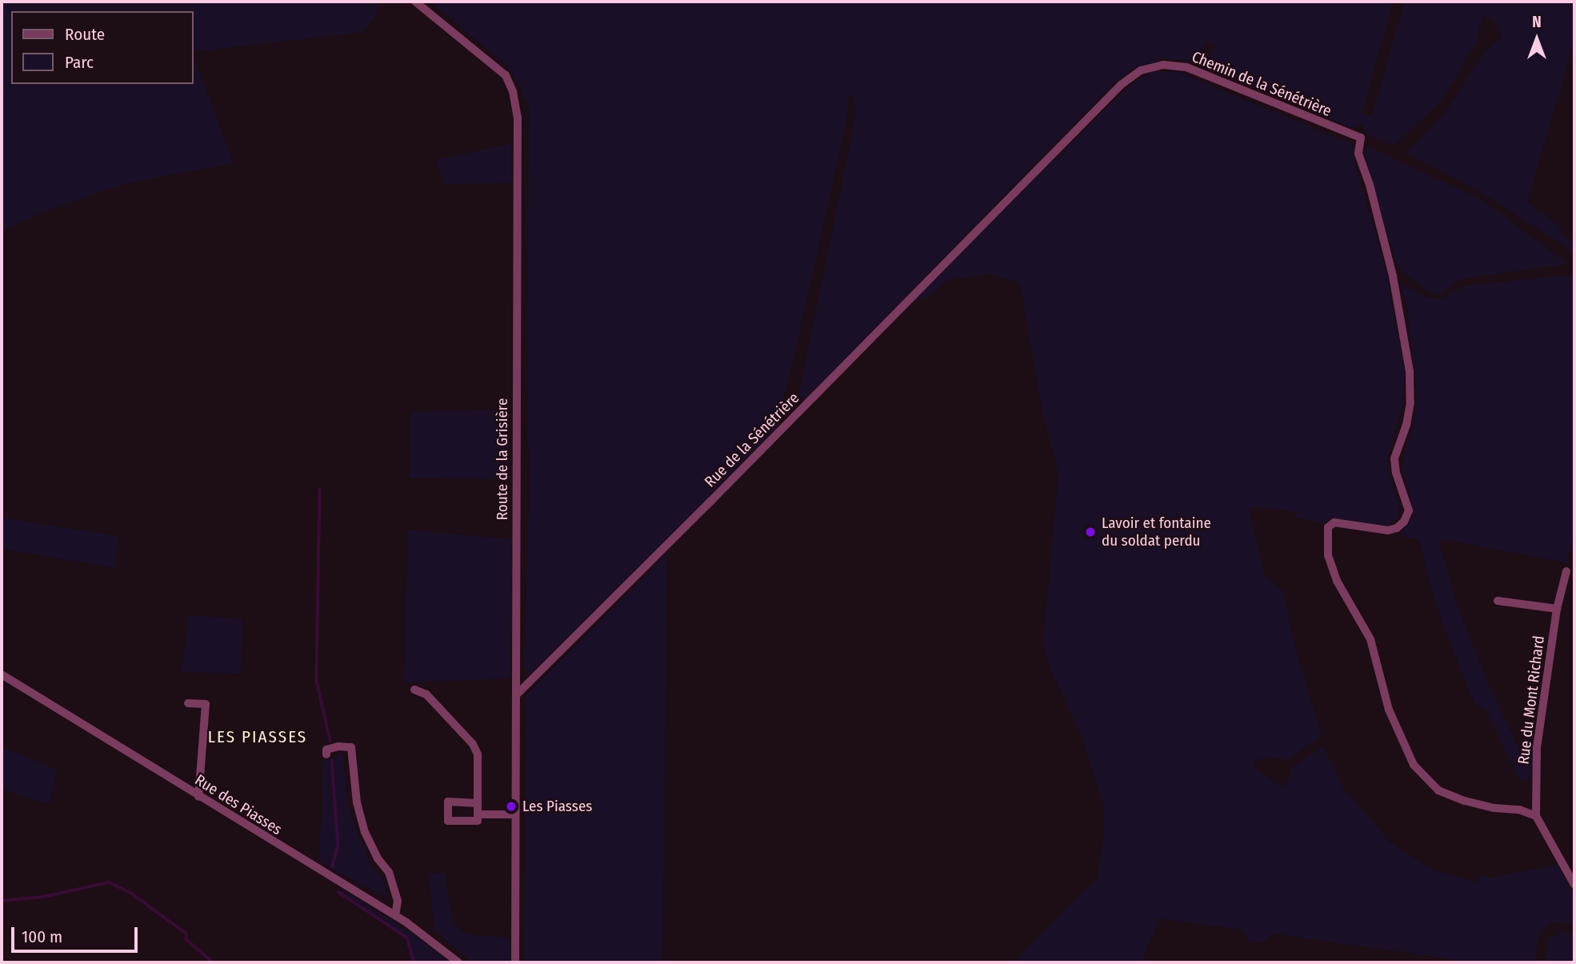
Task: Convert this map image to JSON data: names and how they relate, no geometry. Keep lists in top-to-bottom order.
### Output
{
  "streets": {
    "street": [
      "Chemin de la Sénétrière",
      "Rue de la Sénétrière",
      "Route de la Grisière",
      "Rue du Mont Richard",
      "Rue des Piasses"
    ]
  },
  "crossings": [
    ["Chemin de la Sénétrière", "Rue de la Sénétrière"],
    ["Chemin de la Sénétrière", "Rue du Mont Richard"],
    ["Rue de la Sénétrière", "Route de la Grisière"]
  ],
  "districts": ["LES PIASSES"],
  "places": ["Lavoir et fontaine du soldat perdu", "Les Piasses"],
  "legend": ["Route", "Parc"],
  "scale_bar": "100 m",
  "north": "top"
}
